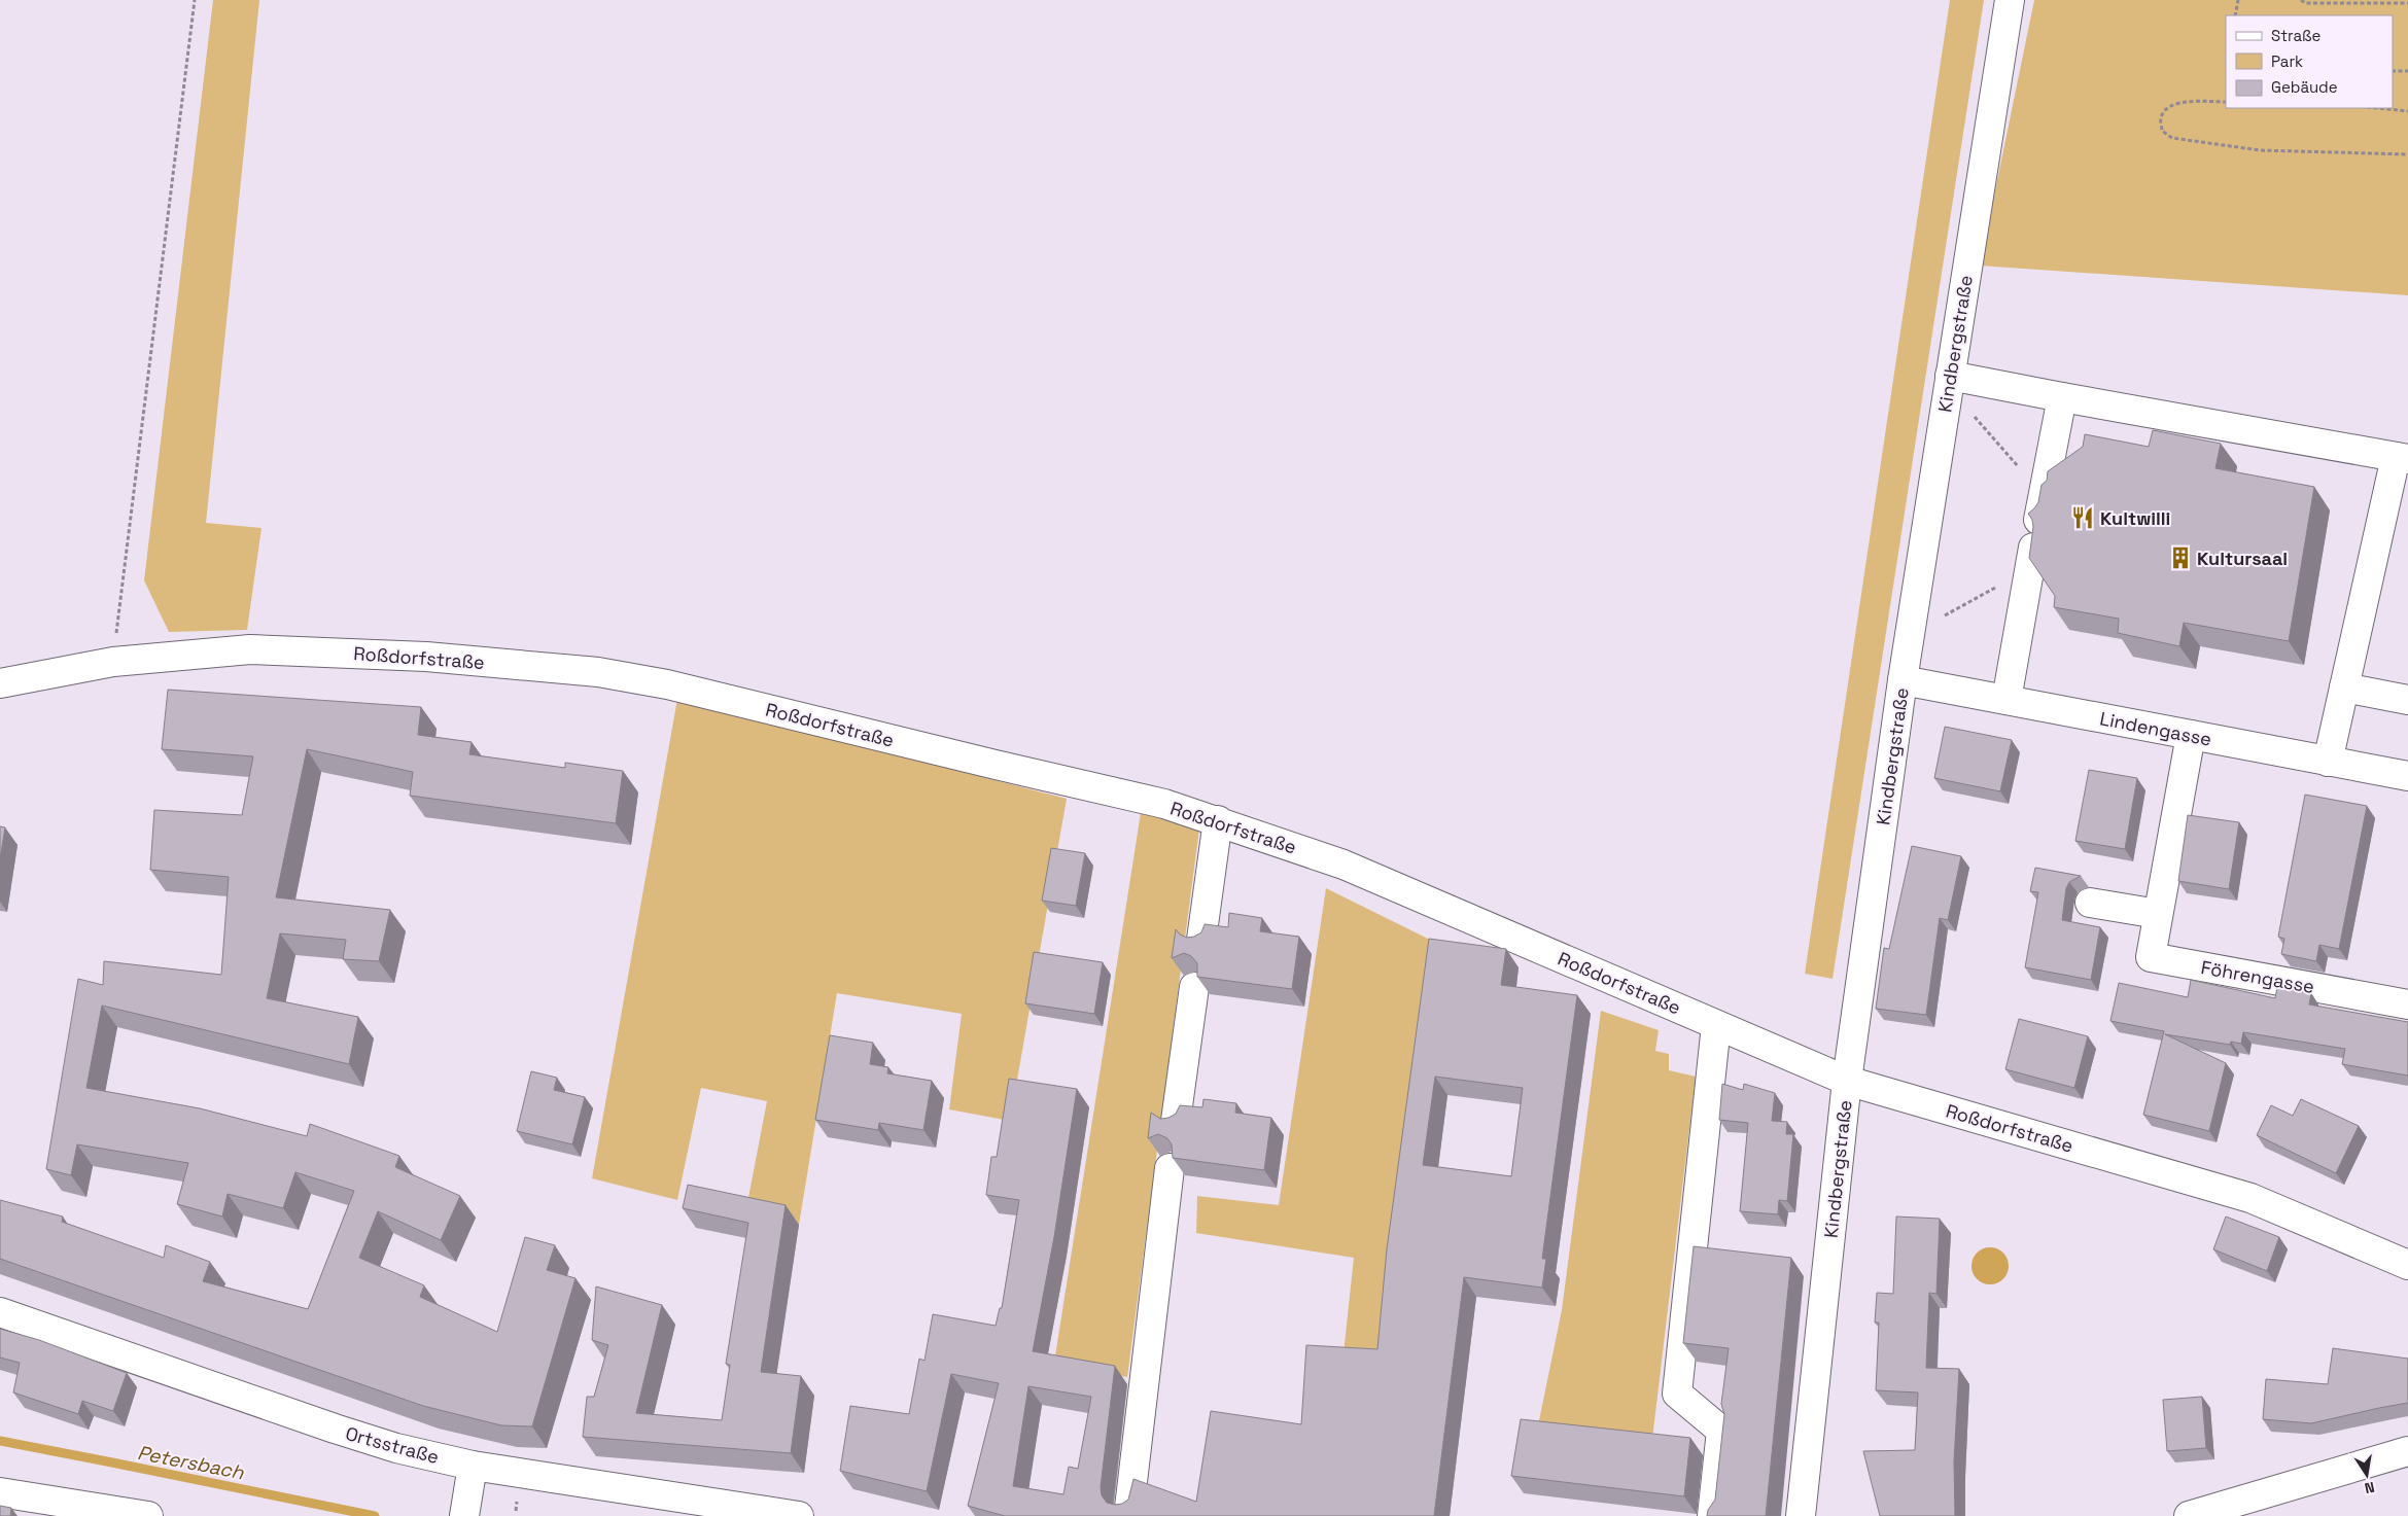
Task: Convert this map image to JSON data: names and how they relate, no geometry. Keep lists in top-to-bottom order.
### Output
{
  "streets": {
    "street": [
      "Kindbergstraße",
      "Roßdorfstraße",
      "Lindengasse",
      "Föhrengasse",
      "Ortsstraße"
    ]
  },
  "crossings": [
    ["Kindbergstraße", "Roßdorfstraße"],
    ["Kindbergstraße", "Lindengasse"],
    ["Lindengasse", "Föhrengasse"]
  ],
  "water": ["Petersbach"],
  "places": {
    "restaurant": ["Kultwilli"],
    "building": ["Kultursaal"]
  },
  "legend": ["Straße", "Park", "Gebäude"],
  "north": "bottom"
}
